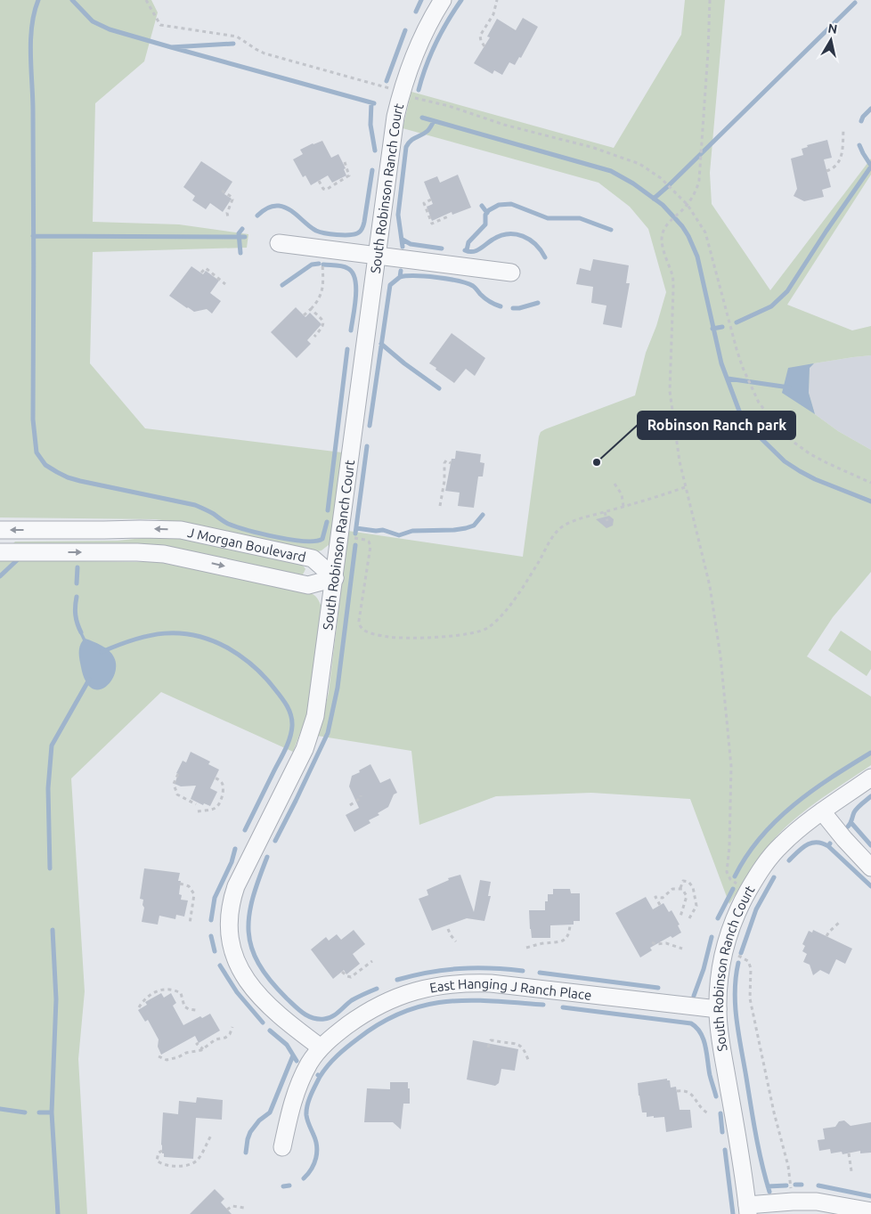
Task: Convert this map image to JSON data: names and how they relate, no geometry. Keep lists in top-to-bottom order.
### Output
{
  "streets": {
    "street": ["South Robinson Ranch Court", "J Morgan Boulevard", "East Hanging J Ranch Place"]
  },
  "crossings": [
    ["South Robinson Ranch Court", "J Morgan Boulevard"],
    ["South Robinson Ranch Court", "East Hanging J Ranch Place"]
  ],
  "places": ["Robinson Ranch park"],
  "north": "top"
}
